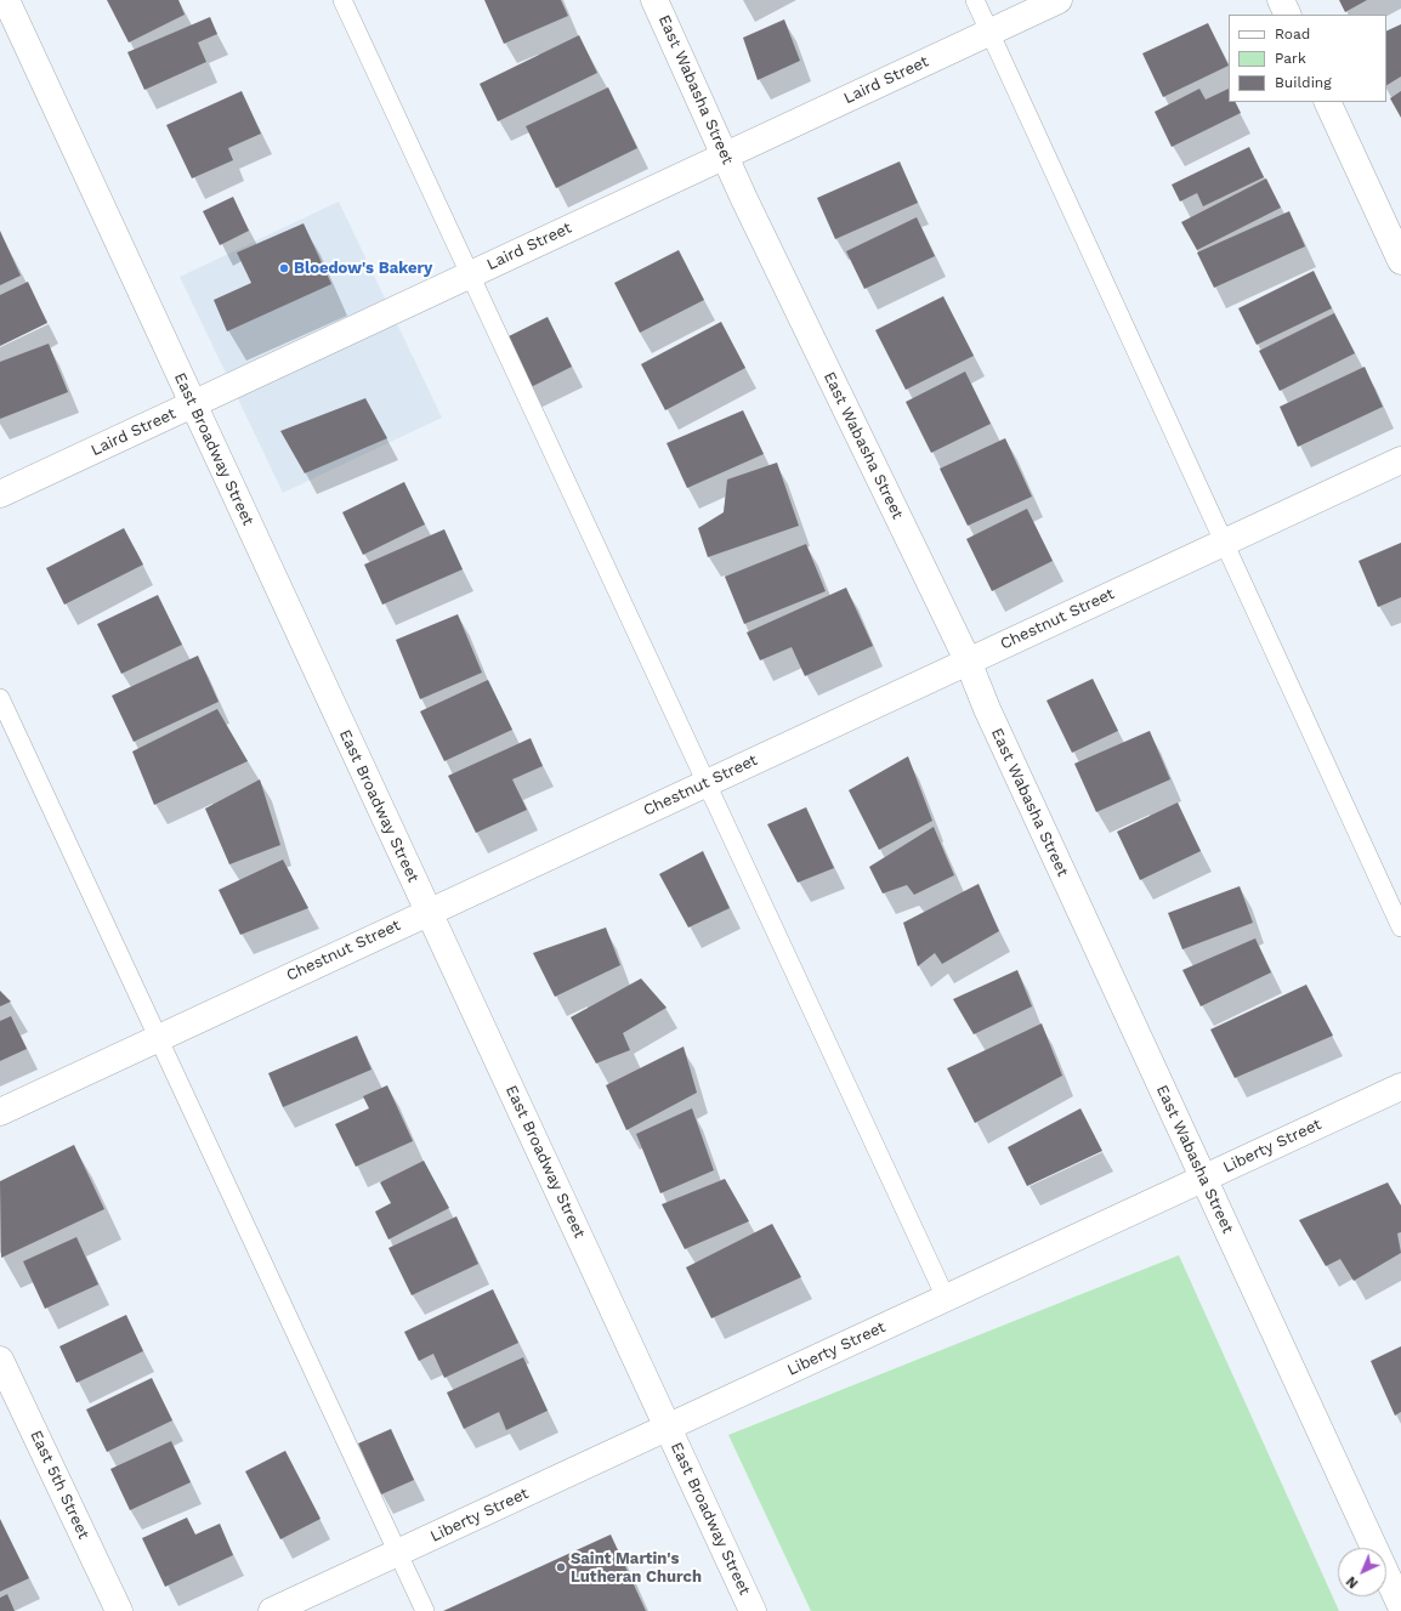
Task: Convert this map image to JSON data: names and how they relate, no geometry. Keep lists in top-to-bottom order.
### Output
{
  "streets": {
    "street": [
      "Laird Street",
      "East Wabasha Street",
      "East Broadway Street",
      "Chestnut Street",
      "Liberty Street",
      "East 5th Street"
    ]
  },
  "crossings": [
    ["Laird Street", "East Wabasha Street"],
    ["Laird Street", "East Broadway Street"],
    ["East Wabasha Street", "Chestnut Street"],
    ["East Wabasha Street", "Liberty Street"],
    ["East Broadway Street", "Chestnut Street"],
    ["East Broadway Street", "Liberty Street"]
  ],
  "places": ["Bloedow's Bakery", "Saint Martin's Lutheran Church"],
  "legend": ["Road", "Park", "Building"],
  "north": "bottom left"
}
